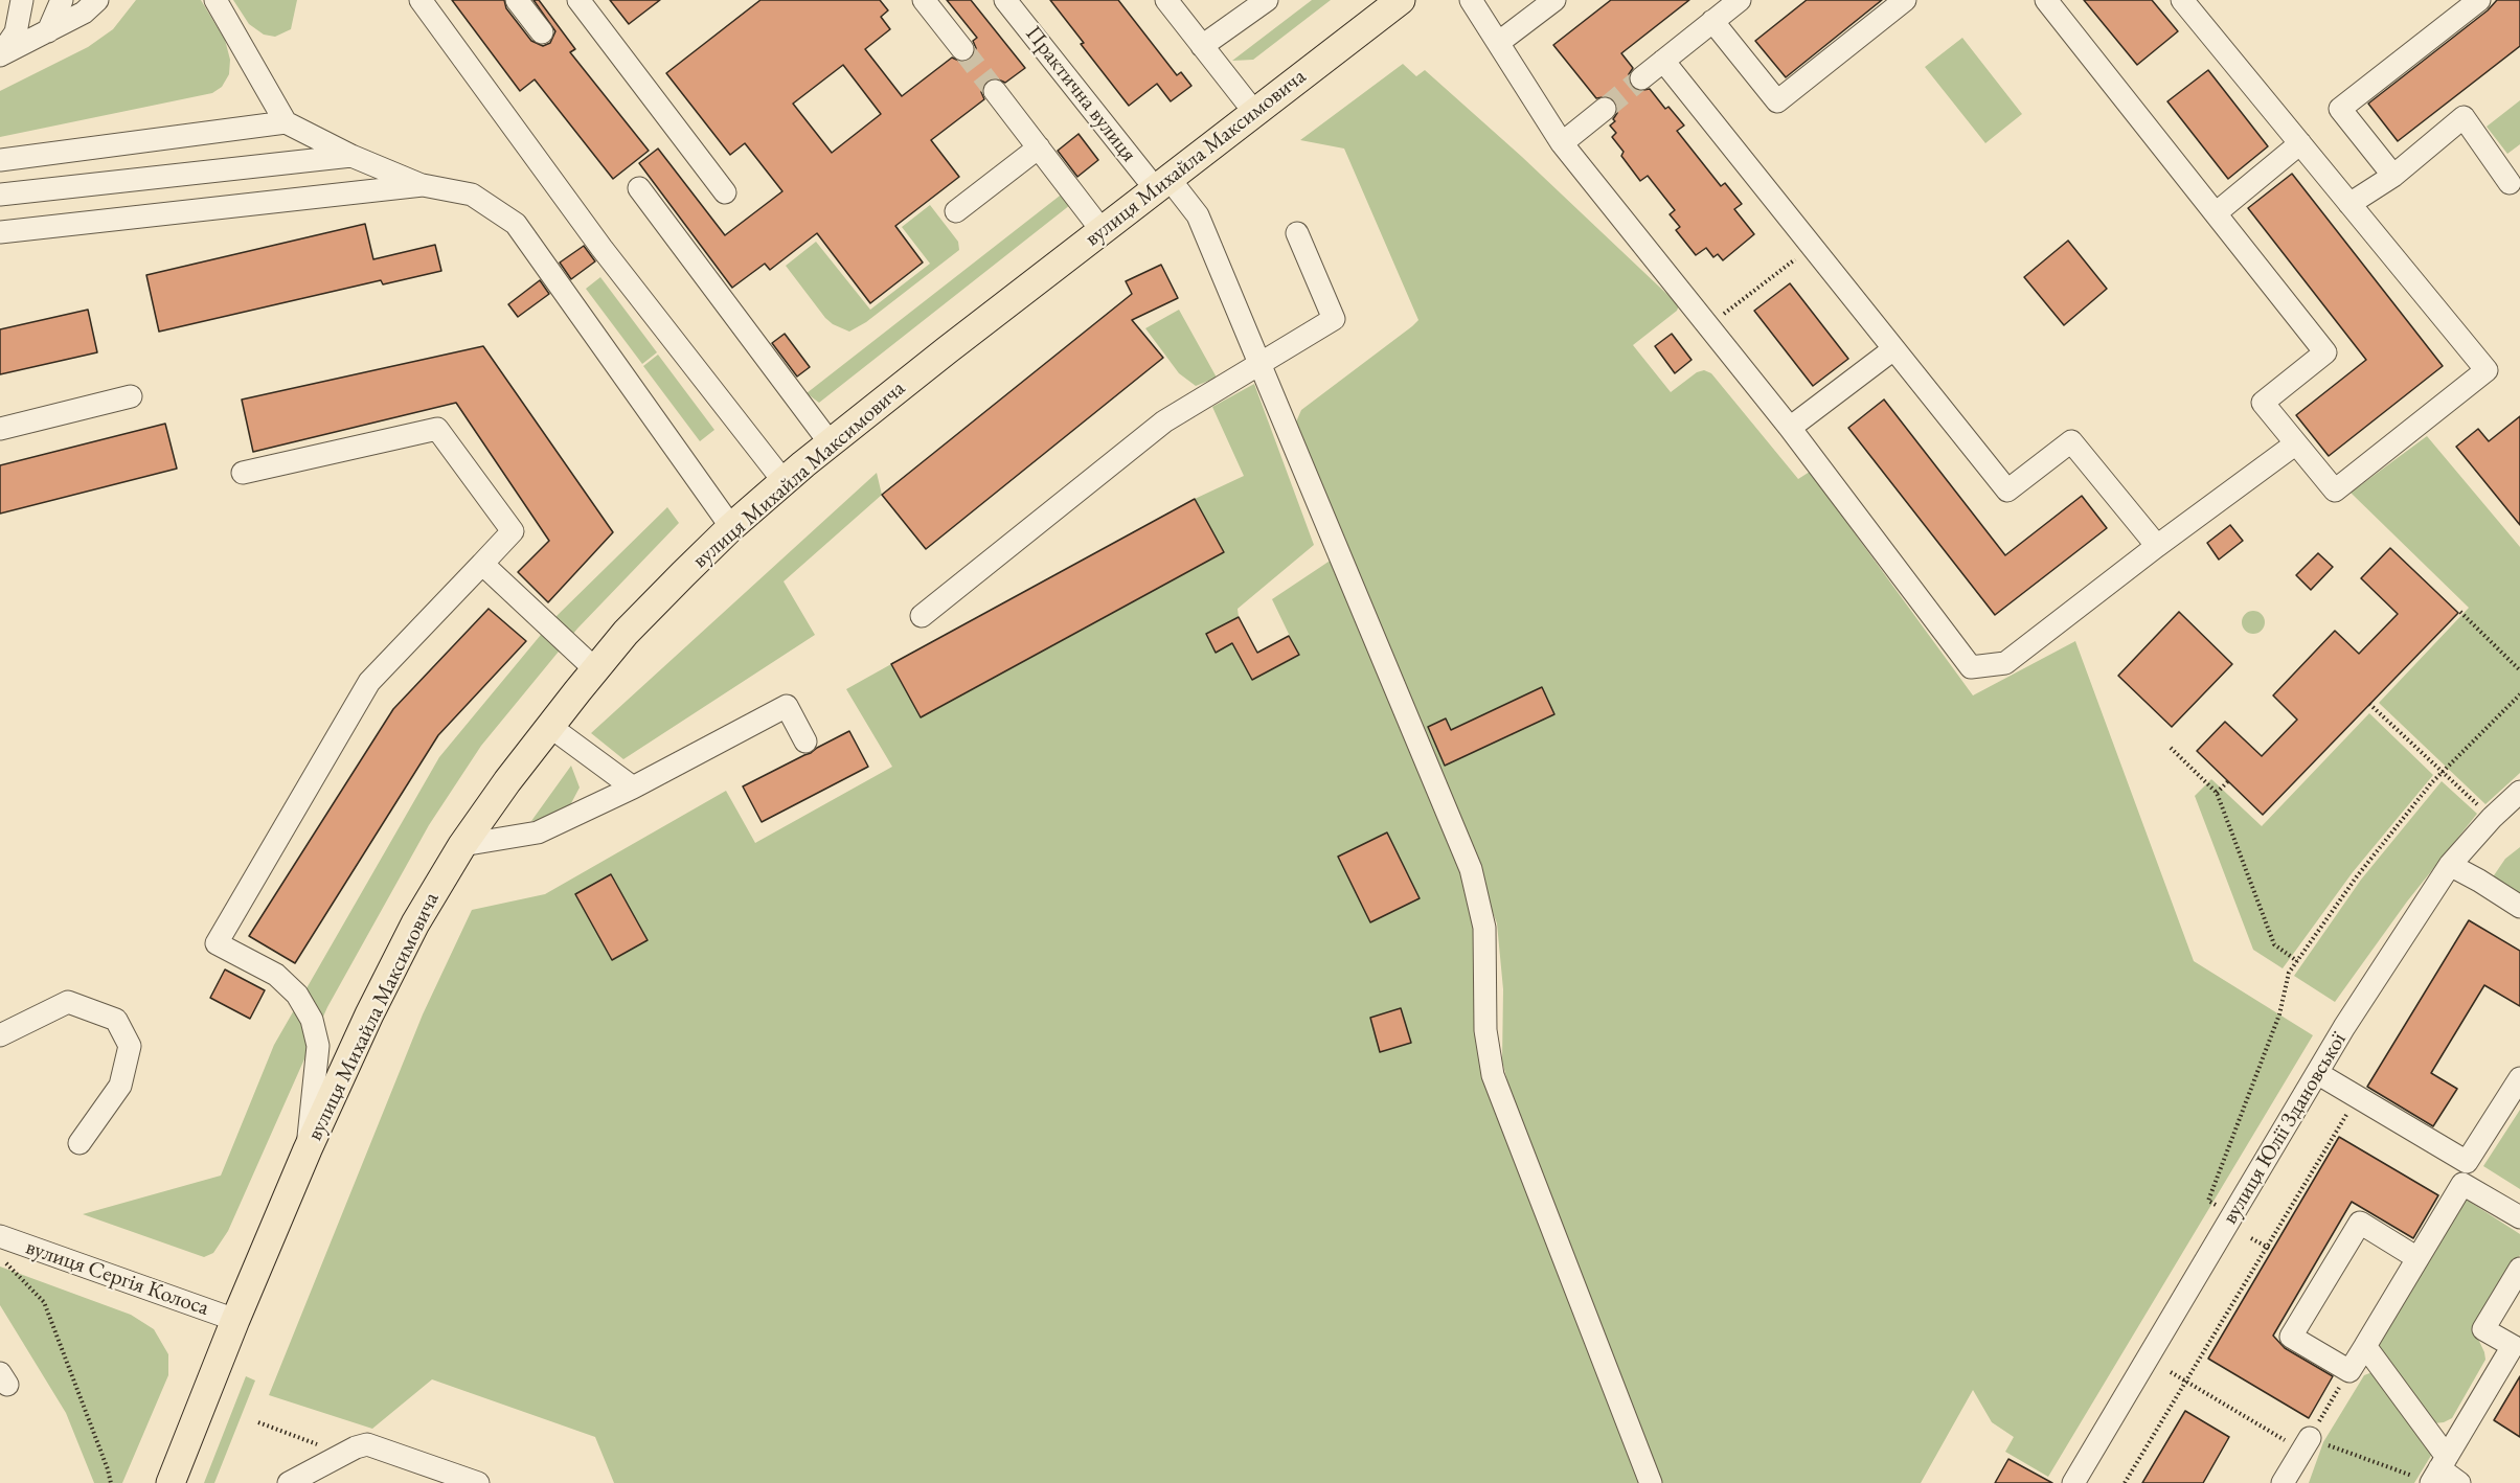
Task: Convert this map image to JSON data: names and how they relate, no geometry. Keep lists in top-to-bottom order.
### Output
{
  "streets": {
    "main road": ["вулиця Михайла Максимовича"],
    "street": ["Практична вулиця", "вулиця Юлії Здановської", "вулиця Сергія Колоса"]
  },
  "crossings": [
    ["Практична вулиця", "вулиця Михайла Максимовича"],
    ["вулиця Михайла Максимовича", "вулиця Сергія Колоса"]
  ]
}
